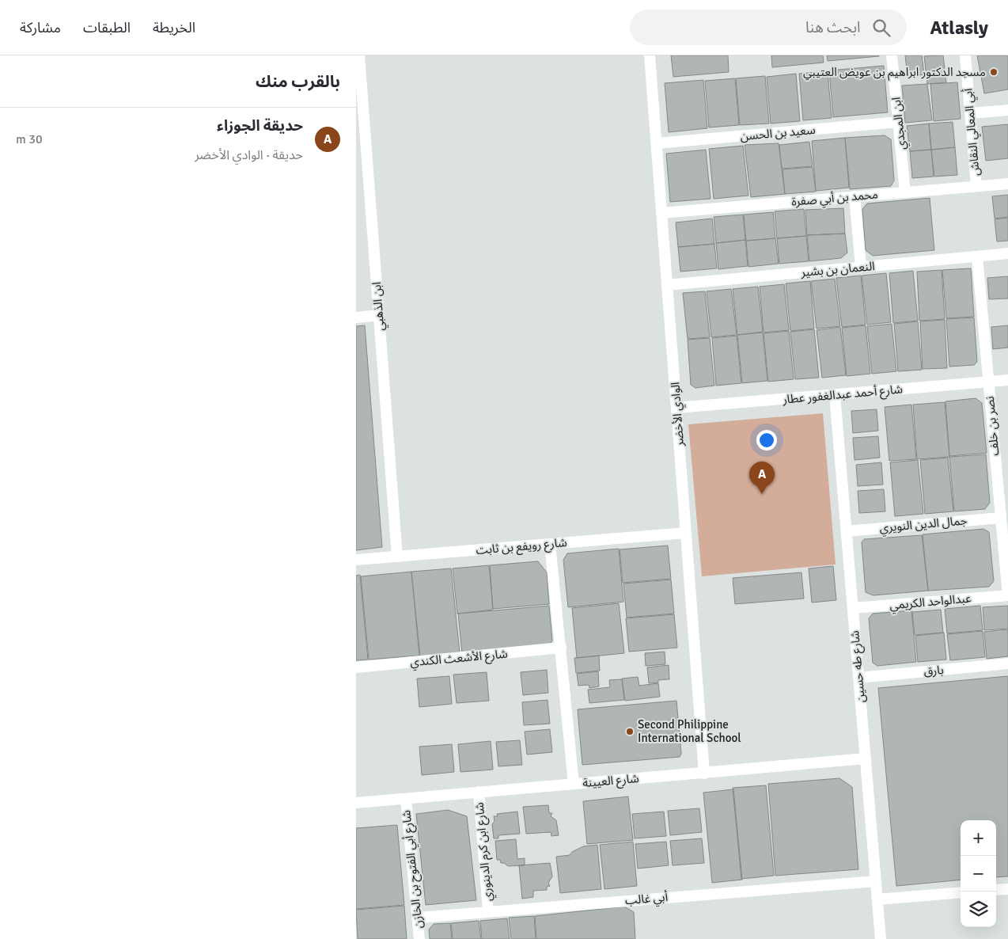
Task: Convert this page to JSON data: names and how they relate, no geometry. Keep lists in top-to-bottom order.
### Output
{
  "streets": {
    "street": [
      "ابن المجدي",
      "أبي المعالي النقاش",
      "سعيد بن الحسن",
      "محمد بن أبي صفرة",
      "النعمان بن بشير",
      "ابن الذهبي",
      "شارع أحمد عبدالغفور عطار",
      "الوادي الأخضر",
      "نصر بن خلف",
      "جمال الدين النويري",
      "شارع رويفع بن ثابت",
      "عبدالواحد الكريمي",
      "شارع الأشعث الكندي",
      "شارع طه حسين",
      "بارق",
      "شارع العيينة",
      "شارع ابن كرم الدينوري",
      "شارع أبي الفتوح بن الخازن",
      "أبي غالب"
    ]
  },
  "crossings": [
    ["ابن المجدي", "سعيد بن الحسن"],
    ["ابن المجدي", "محمد بن أبي صفرة"],
    ["أبي المعالي النقاش", "محمد بن أبي صفرة"],
    ["سعيد بن الحسن", "الوادي الأخضر"],
    ["محمد بن أبي صفرة", "الوادي الأخضر"],
    ["النعمان بن بشير", "الوادي الأخضر"],
    ["النعمان بن بشير", "نصر بن خلف"],
    ["ابن الذهبي", "شارع رويفع بن ثابت"],
    ["شارع أحمد عبدالغفور عطار", "الوادي الأخضر"],
    ["شارع أحمد عبدالغفور عطار", "نصر بن خلف"],
    ["شارع أحمد عبدالغفور عطار", "شارع طه حسين"],
    ["الوادي الأخضر", "شارع رويفع بن ثابت"],
    ["الوادي الأخضر", "شارع العيينة"],
    ["نصر بن خلف", "جمال الدين النويري"],
    ["نصر بن خلف", "عبدالواحد الكريمي"],
    ["جمال الدين النويري", "شارع طه حسين"],
    ["عبدالواحد الكريمي", "شارع طه حسين"],
    ["شارع طه حسين", "بارق"],
    ["شارع طه حسين", "شارع العيينة"],
    ["شارع طه حسين", "أبي غالب"],
    ["شارع العيينة", "شارع ابن كرم الدينوري"],
    ["شارع العيينة", "شارع أبي الفتوح بن الخازن"],
    ["شارع ابن كرم الدينوري", "أبي غالب"],
    ["شارع أبي الفتوح بن الخازن", "أبي غالب"]
  ],
  "places": ["مسجد الدكتور ابراهيم بن عويض العتيبي", "Second Philippine International School"],
  "page": {
    "header": "Atlasly",
    "search": "ابحث هنا",
    "nav": ["الخريطة", "الطبقات", "مشاركة"],
    "heading": "بالقرب منك",
    "list": [
      {
        "mark": "A",
        "name": "حديقة الجوزاء",
        "note": "حديقة · الوادي الأخضر",
        "value": "30 m"
      }
    ],
    "pins": "A",
    "map_buttons": ["+", "−"]
  }
}
